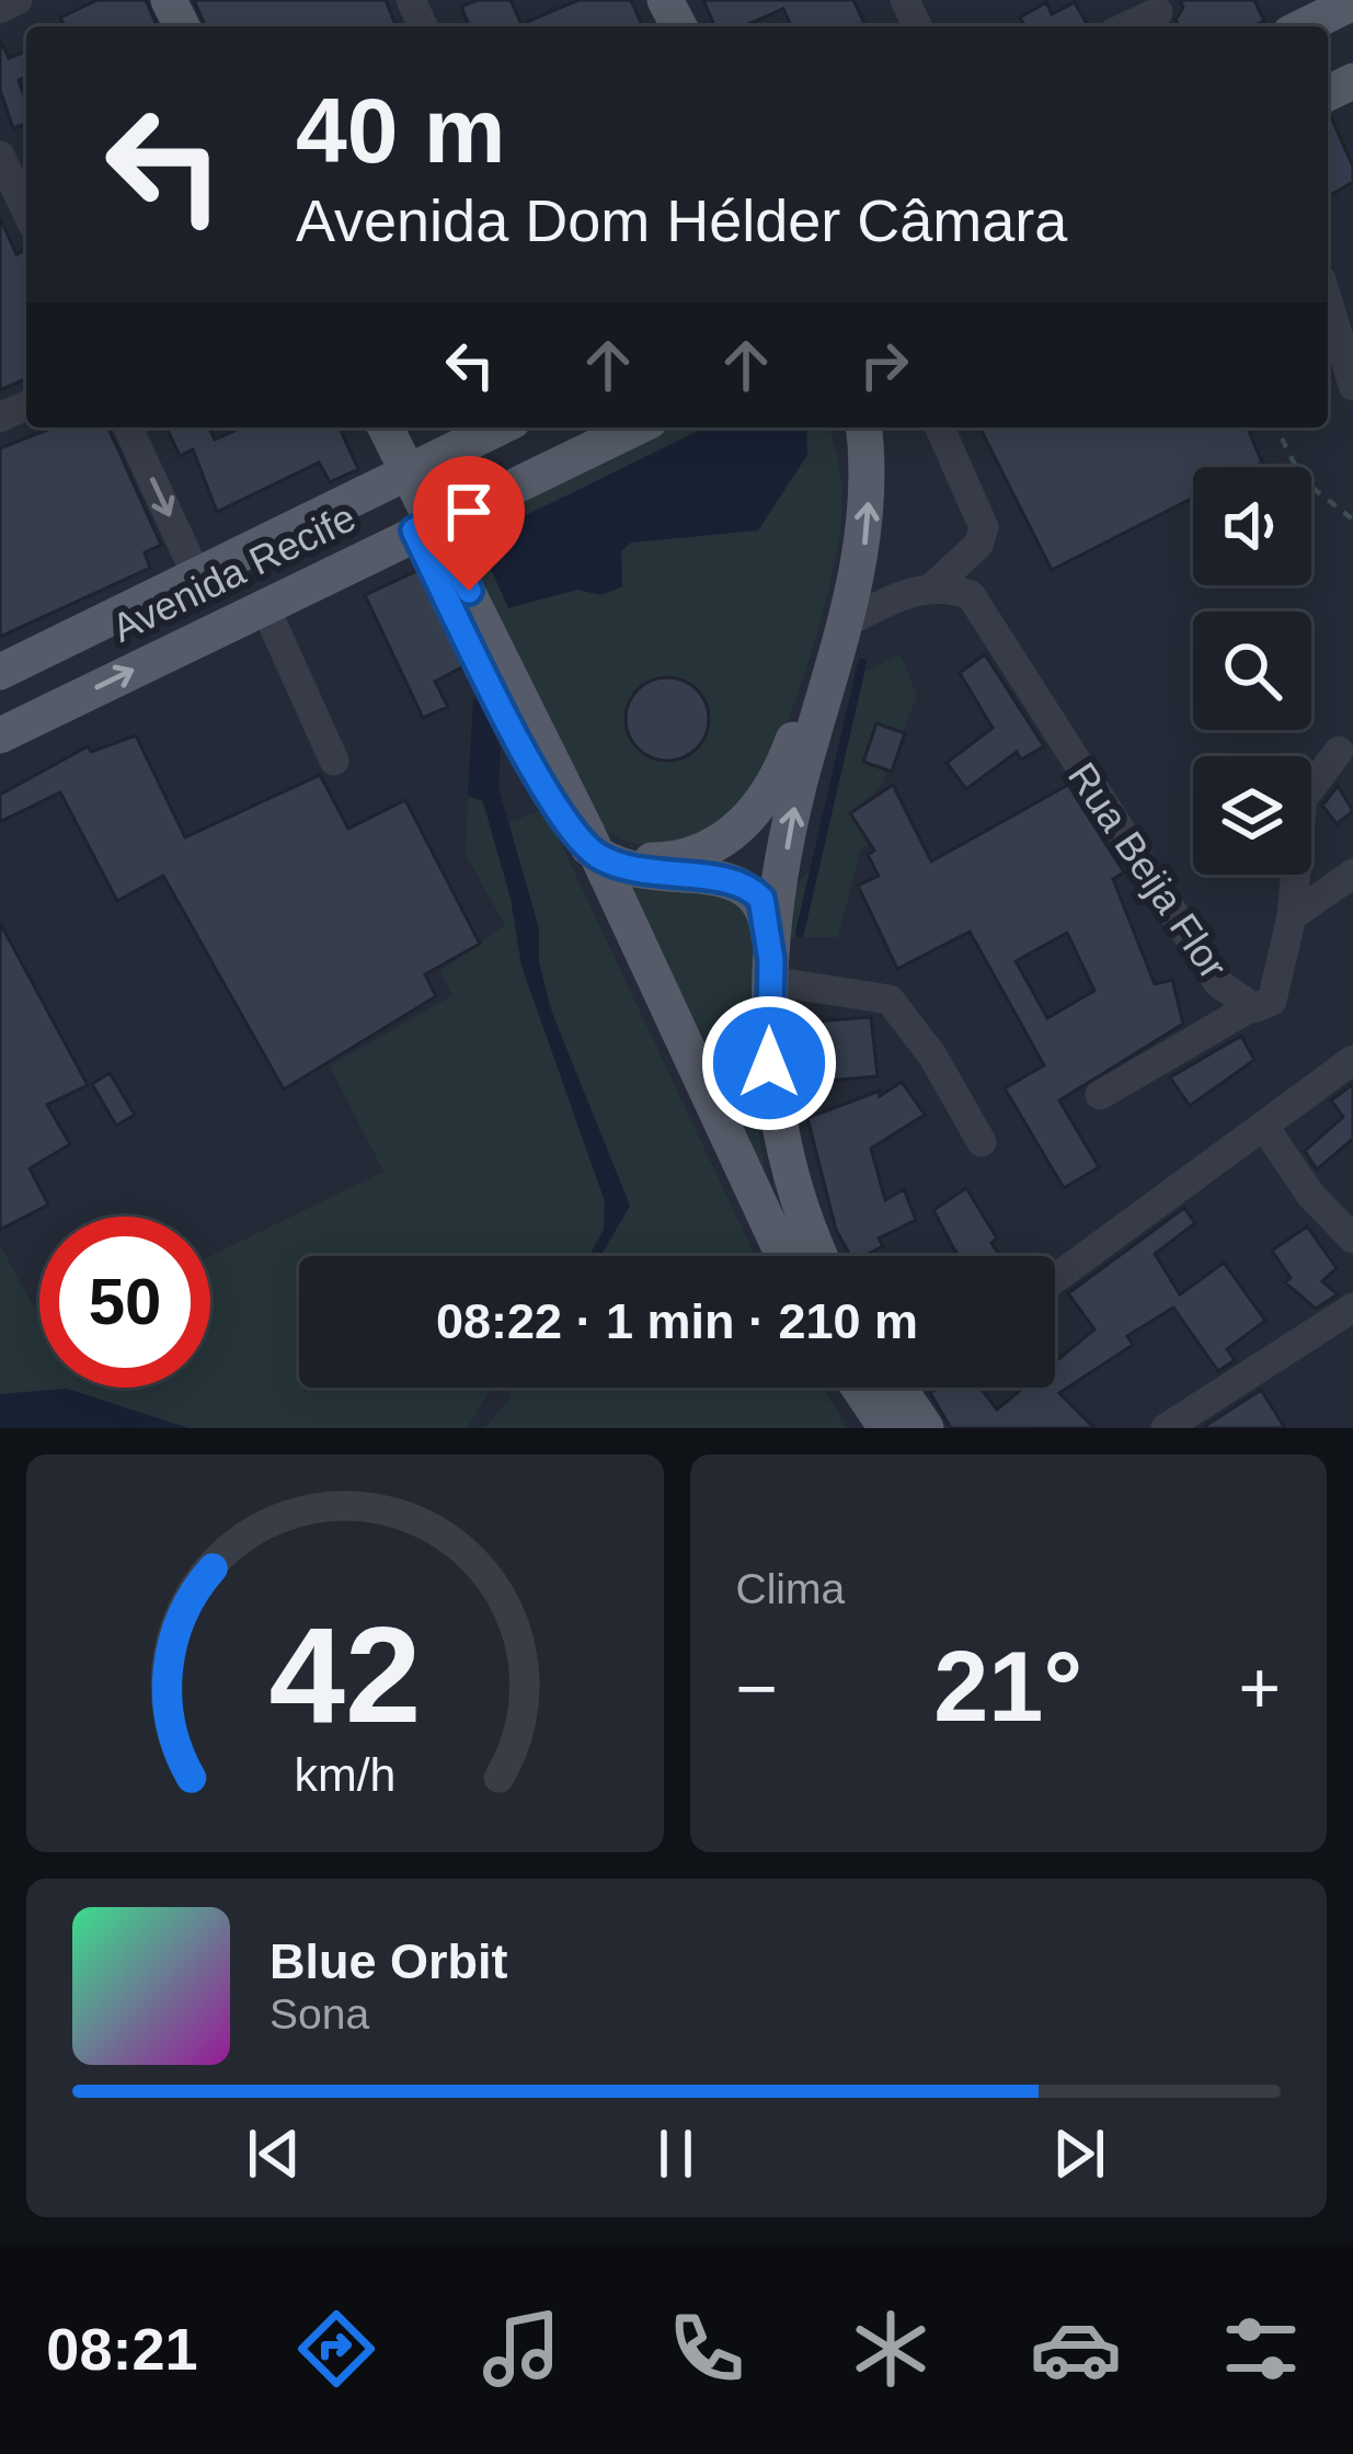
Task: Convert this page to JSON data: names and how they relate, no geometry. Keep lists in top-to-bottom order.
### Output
{
  "streets": {
    "main road": ["Avenida Recife"],
    "street": ["Rua Beija Flor"]
  },
  "page": {
    "turn": ["40 m", "Avenida Dom Hélder Câmara"],
    "limit": "50",
    "trip": "08:22 · 1 min · 210 m",
    "tile": "Clima",
    "heat": ["−", "21°", "+"],
    "song": ["Blue Orbit", "Sona"],
    "tabs": "08:21",
    "gauge": ["42", "km/h"]
  }
}
